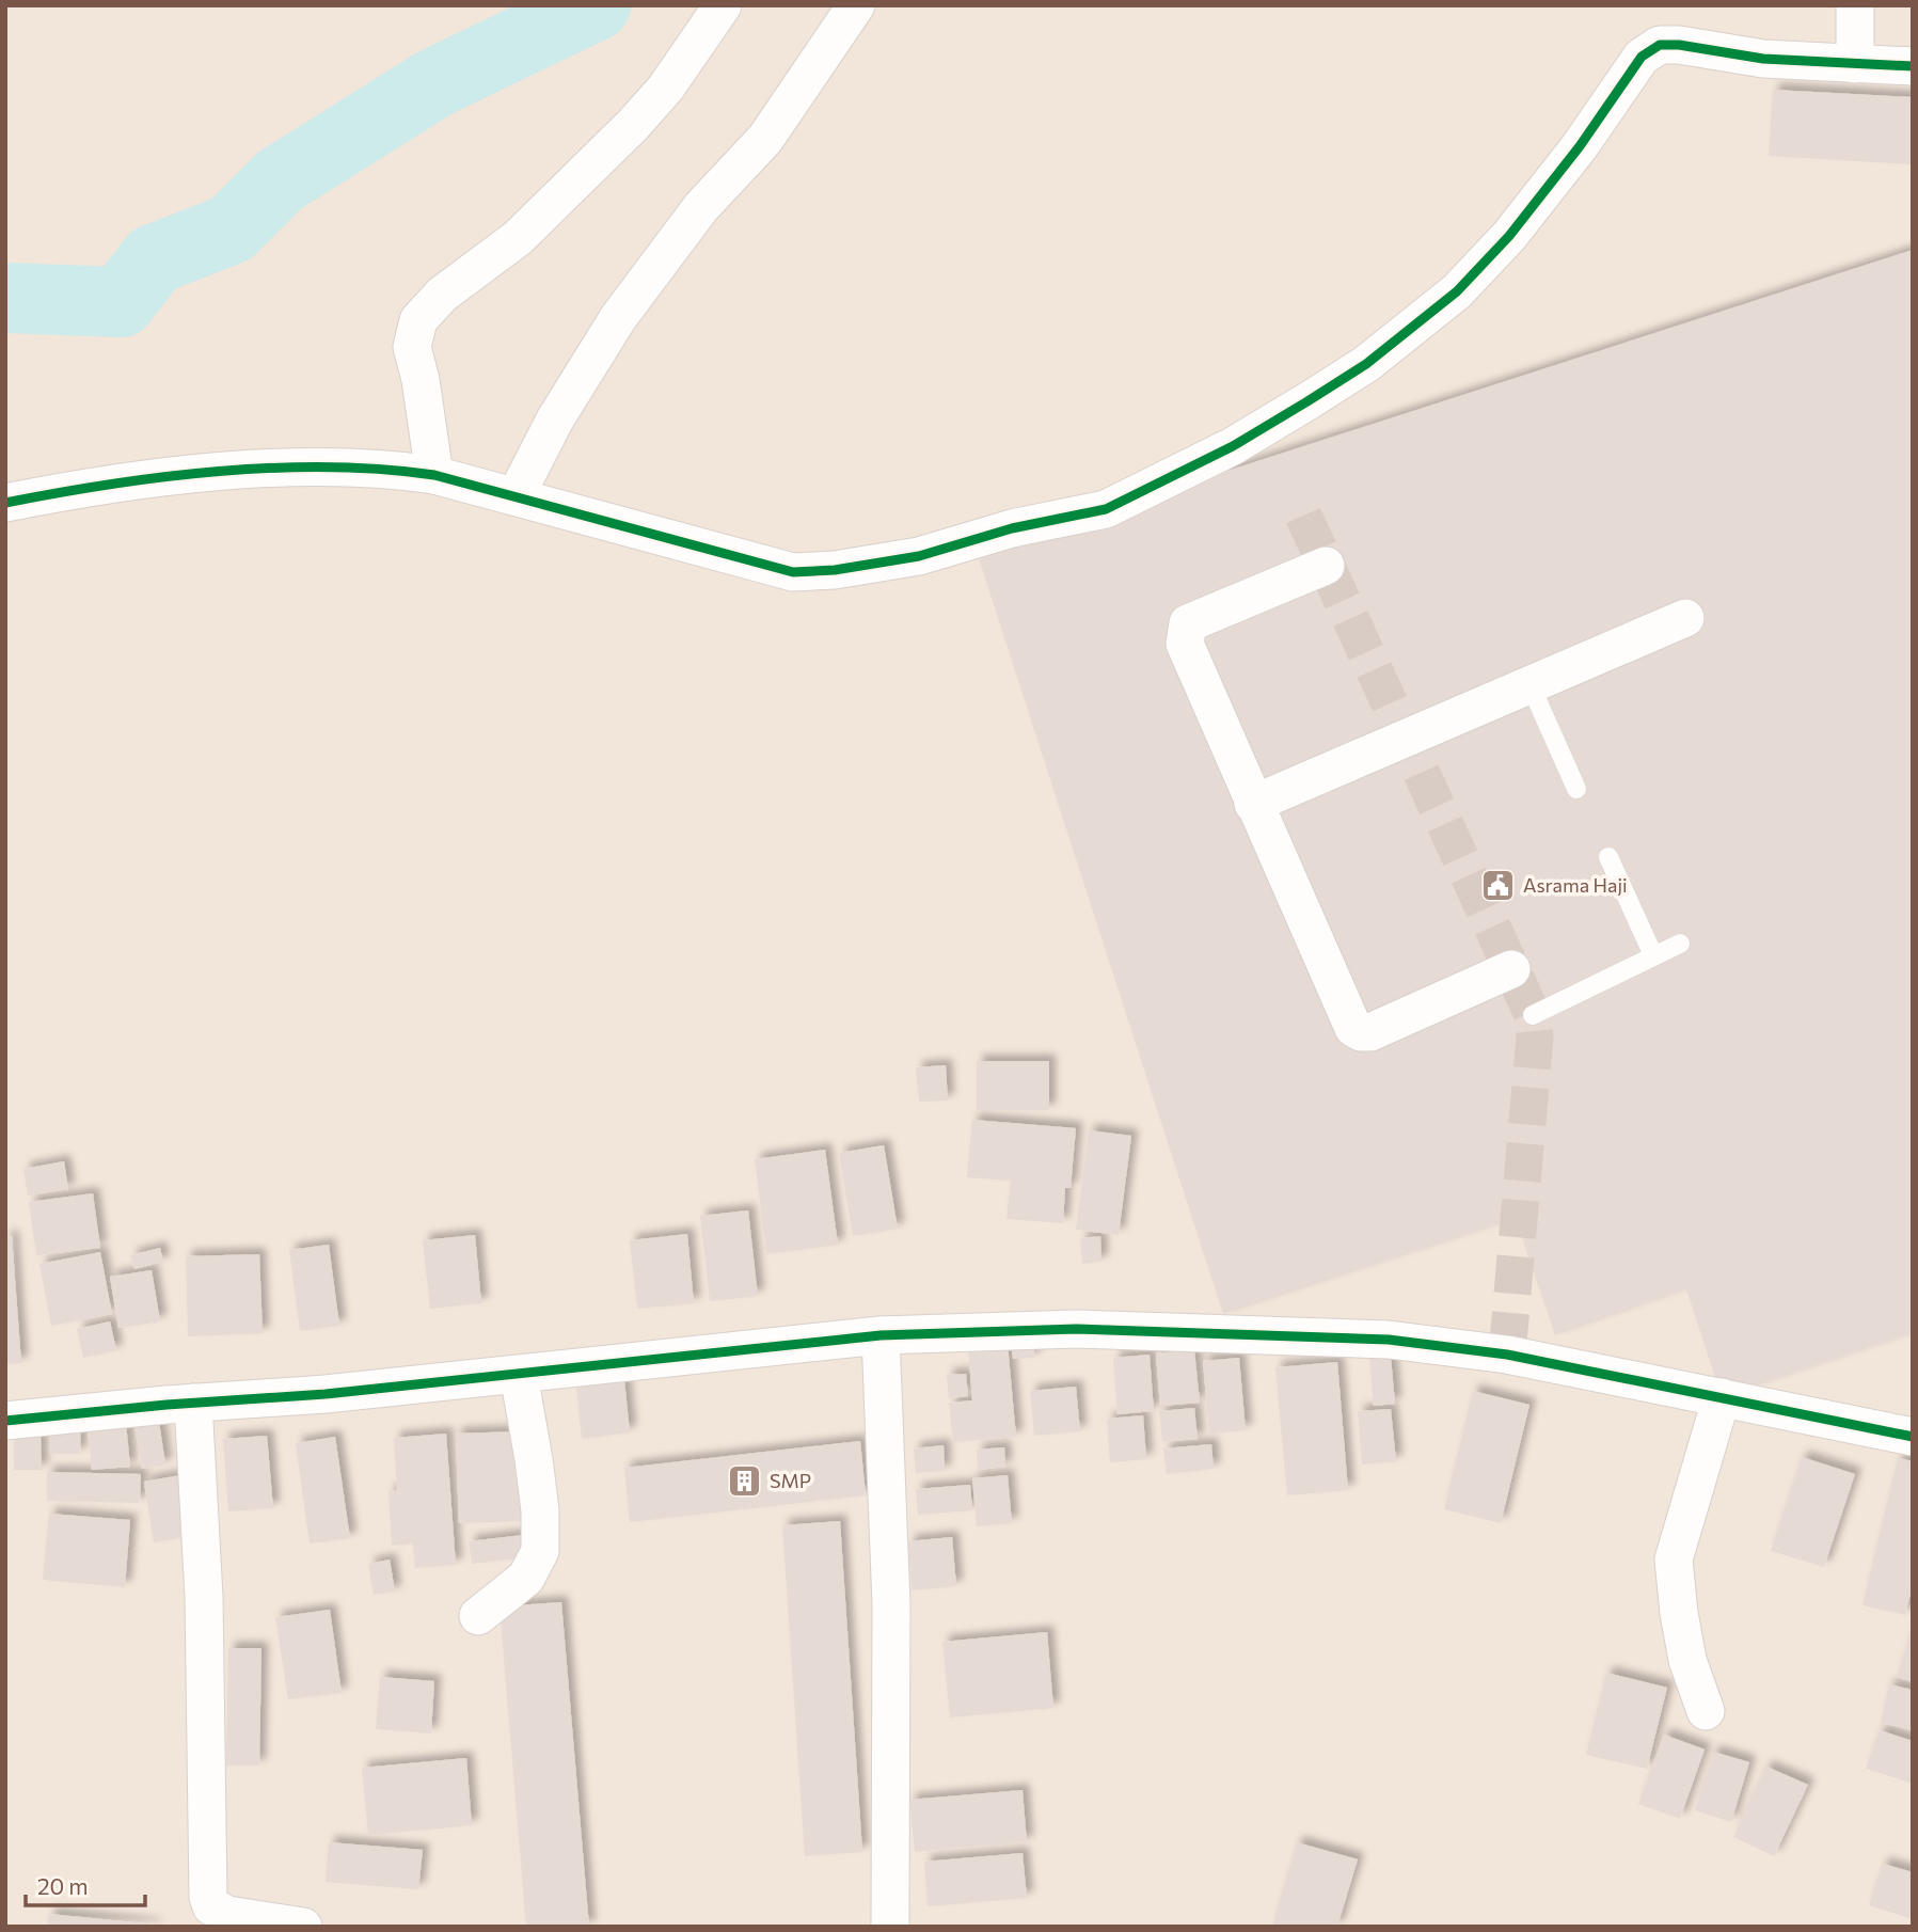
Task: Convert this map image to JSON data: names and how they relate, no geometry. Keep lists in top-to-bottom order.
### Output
{
  "places": {
    "public building": ["Asrama Haji"],
    "building": ["SMP"]
  },
  "scale_bar": "20 m"
}
